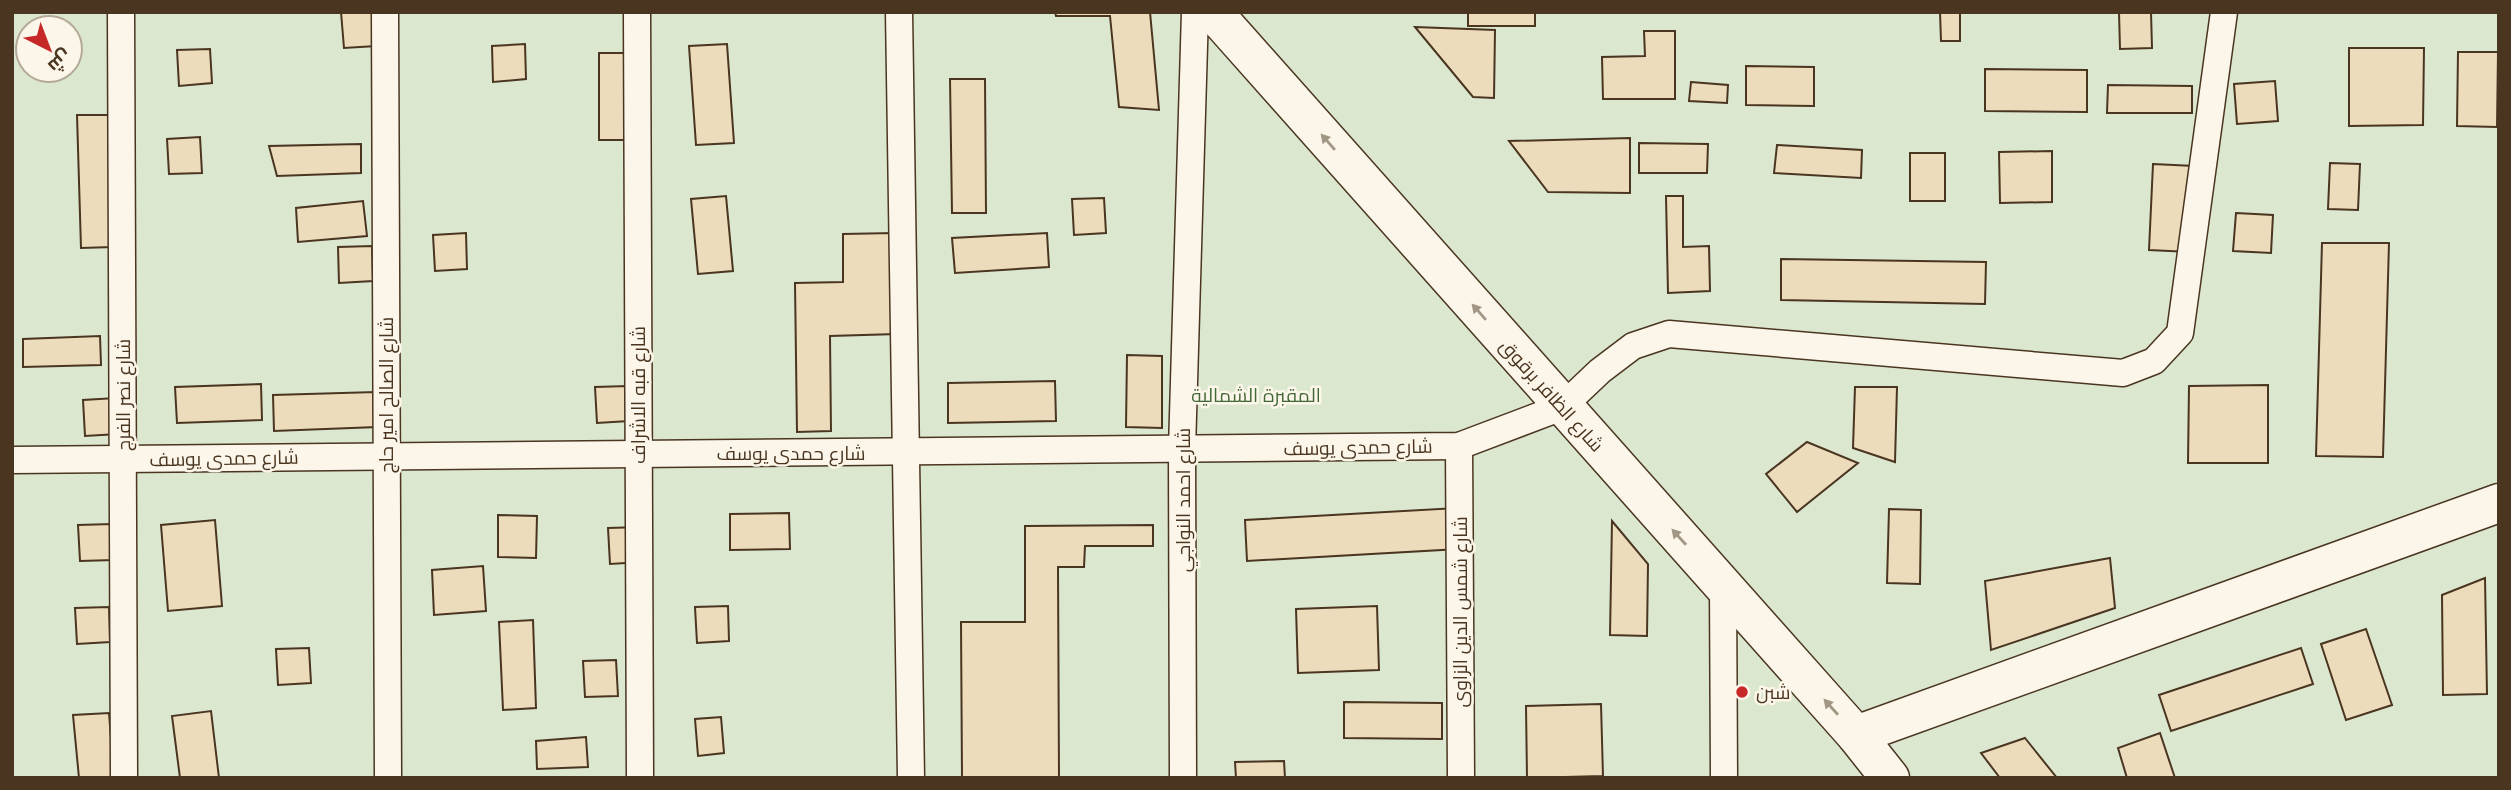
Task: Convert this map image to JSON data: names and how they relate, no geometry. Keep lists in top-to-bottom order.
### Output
{
  "streets": {
    "main road": ["شارع الظافر برقوق"],
    "lane": [
      "شارع نصر الفرج",
      "شارع الصالح امير حاج",
      "شارع قبه الاشراف",
      "شارع حمدى يوسف",
      "شارع احمد النواجي",
      "شارع شمس الدين الزاوى"
    ]
  },
  "crossings": [
    ["شارع نصر الفرج", "شارع حمدى يوسف"],
    ["شارع الصالح امير حاج", "شارع حمدى يوسف"],
    ["شارع قبه الاشراف", "شارع حمدى يوسف"],
    ["شارع الظافر برقوق", "شارع حمدى يوسف"],
    ["شارع حمدى يوسف", "شارع احمد النواجي"],
    ["شارع حمدى يوسف", "شارع شمس الدين الزاوى"]
  ],
  "one_way": ["شارع الظافر برقوق"],
  "parks": ["المقبرة الشمالية"],
  "places": ["شبن"],
  "north": "bottom right"
}
